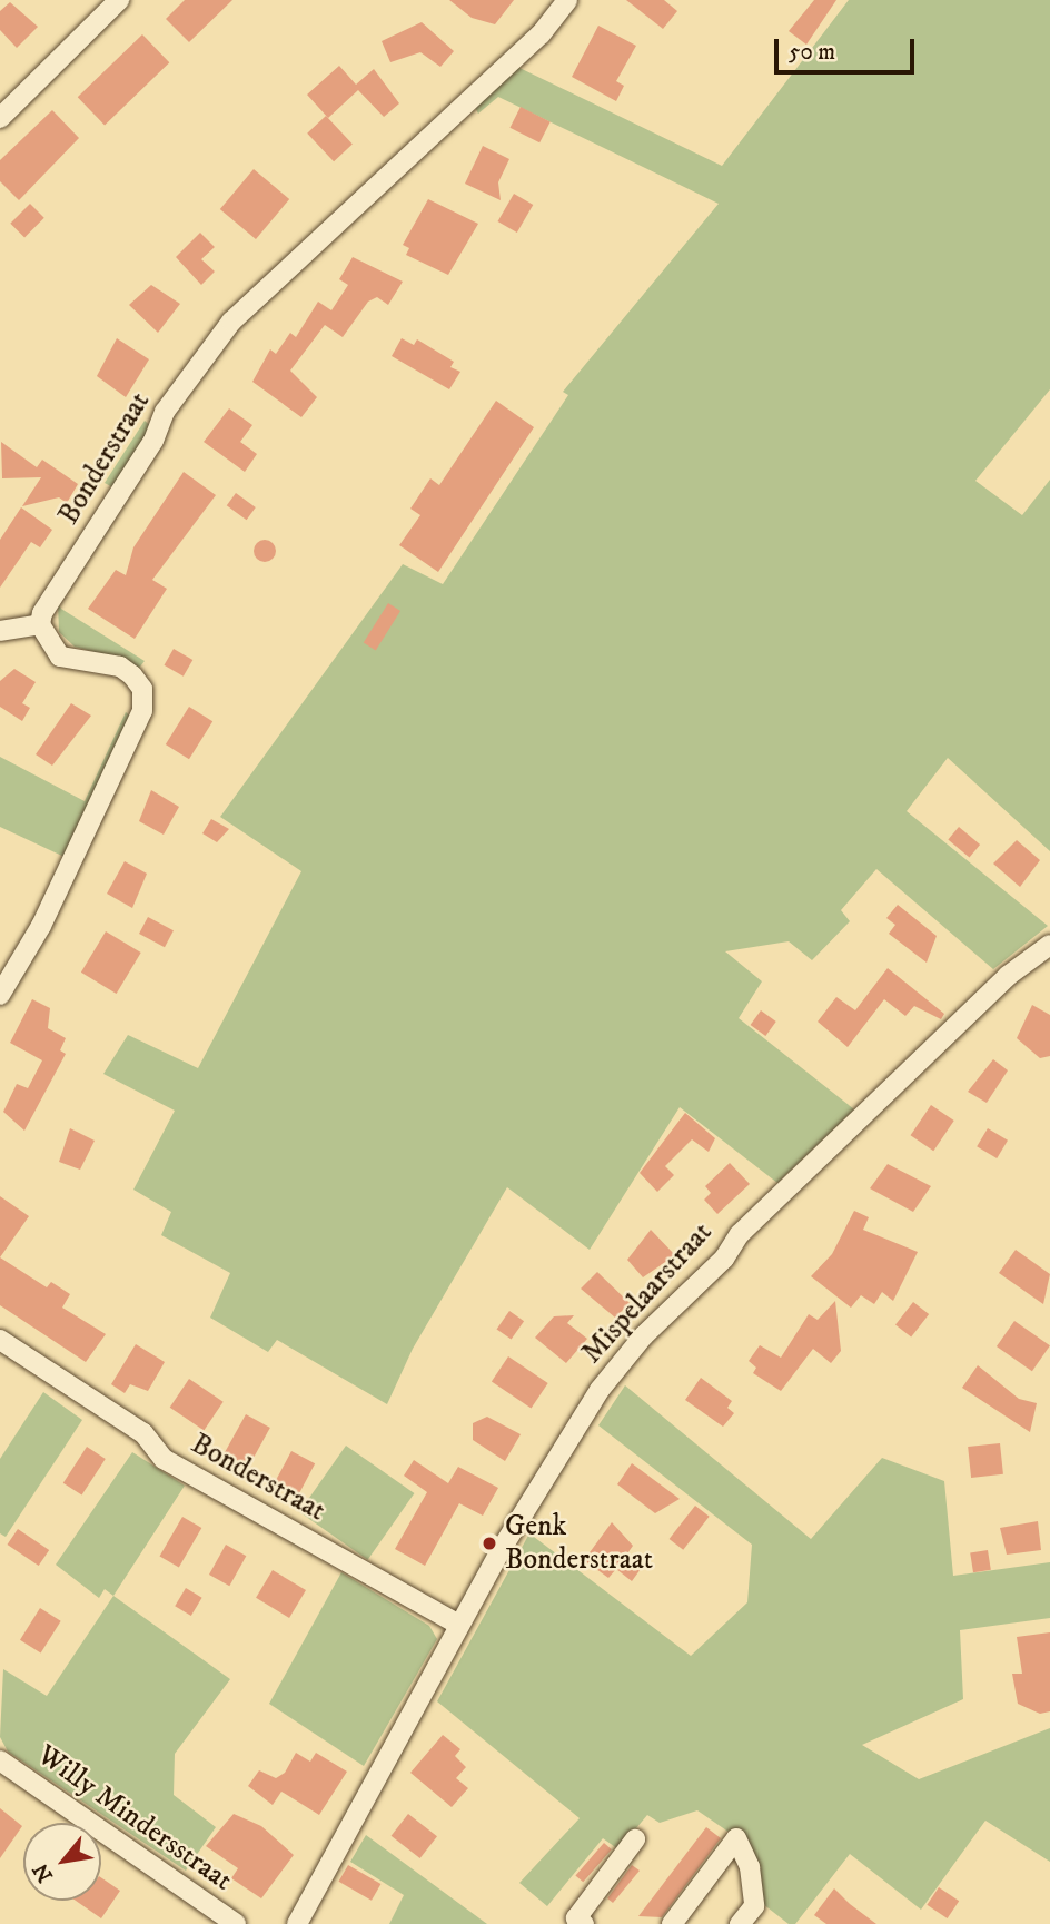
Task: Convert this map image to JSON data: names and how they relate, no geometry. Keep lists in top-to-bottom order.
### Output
{
  "streets": {
    "street": ["Bonderstraat", "Mispelaarstraat", "Willy Mindersstraat"]
  },
  "crossings": [
    ["Bonderstraat", "Mispelaarstraat"]
  ],
  "places": ["Genk Bonderstraat"],
  "scale_bar": "50 m",
  "north": "bottom left"
}
